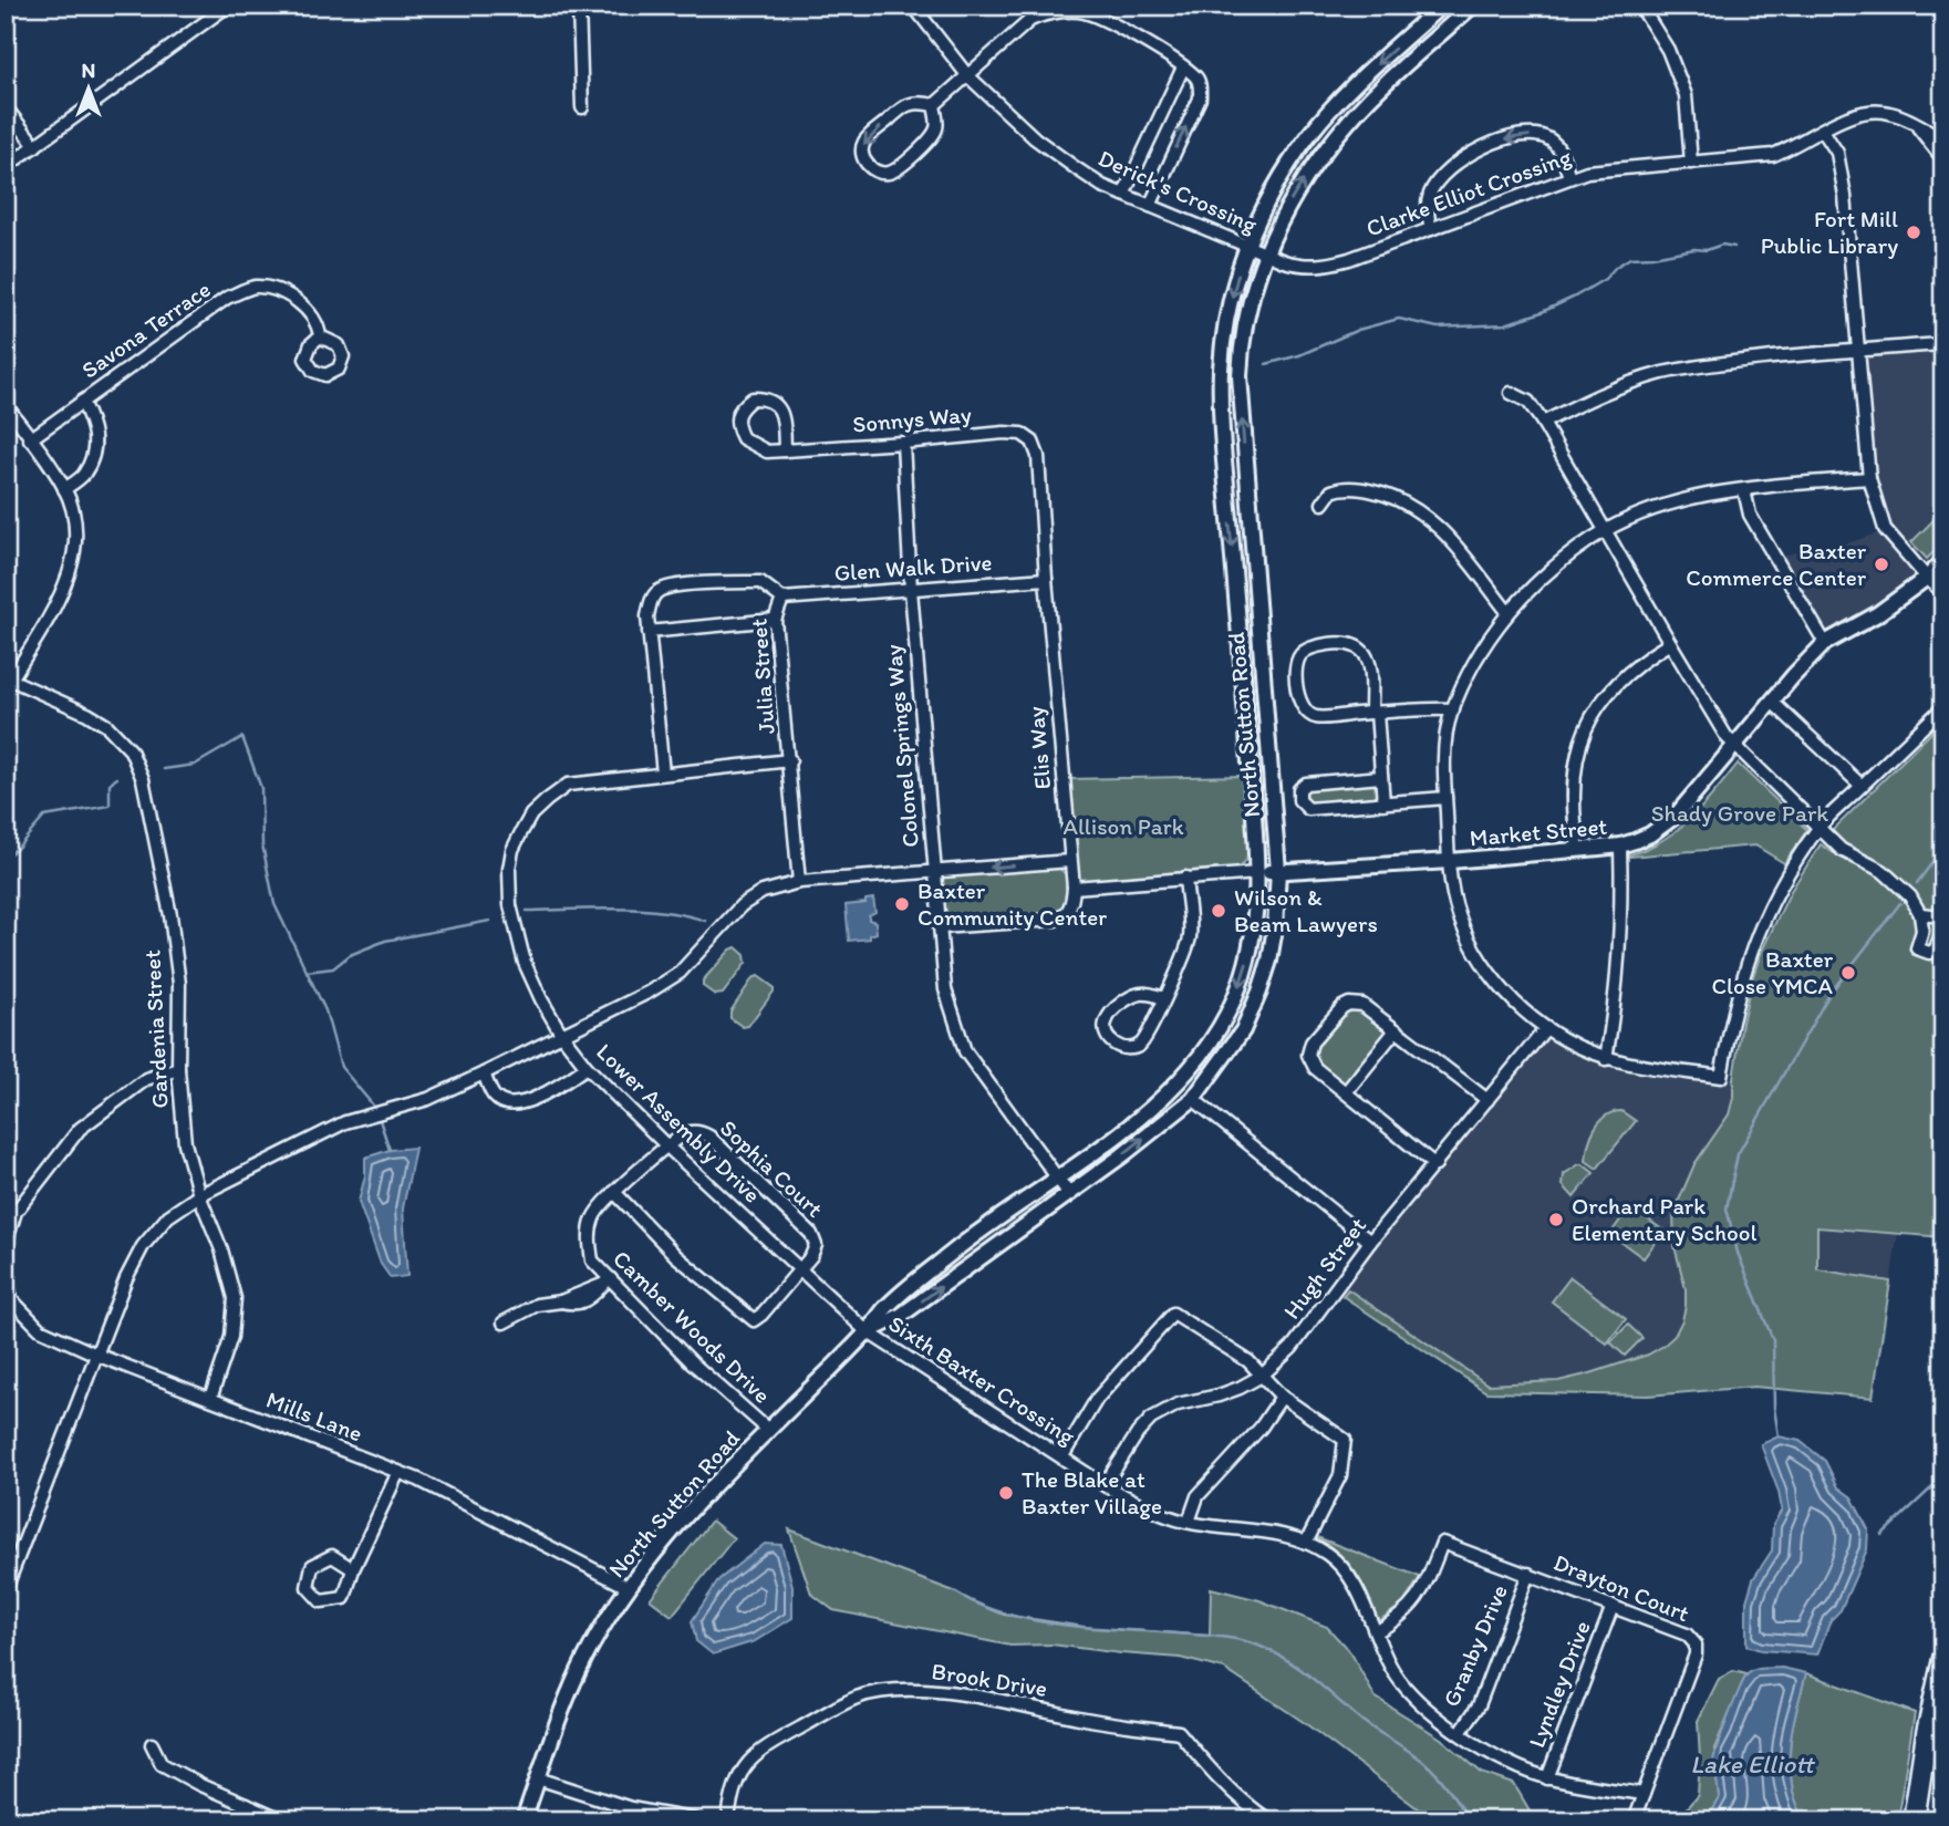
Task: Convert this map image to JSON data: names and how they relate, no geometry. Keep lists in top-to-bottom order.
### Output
{
  "streets": {
    "main road": ["North Sutton Road", "Market Street"],
    "street": [
      "Derick's Crossing",
      "Clarke Elliot Crossing",
      "Savona Terrace",
      "Sonnys Way",
      "Glen Walk Drive",
      "Julia Street",
      "Colonel Springs Way",
      "Elis Way",
      "Gardenia Street",
      "Lower Assembly Drive",
      "Sophia Court",
      "Hugh Street",
      "Camber Woods Drive",
      "Sixth Baxter Crossing",
      "Mills Lane",
      "Drayton Court",
      "Granby Drive",
      "Brook Drive",
      "Lyndley Drive"
    ]
  },
  "crossings": [
    ["Derick's Crossing", "Clarke Elliot Crossing"],
    ["Derick's Crossing", "North Sutton Road"],
    ["Clarke Elliot Crossing", "North Sutton Road"],
    ["Sonnys Way", "Colonel Springs Way"],
    ["Sonnys Way", "Elis Way"],
    ["Glen Walk Drive", "Julia Street"],
    ["Glen Walk Drive", "Colonel Springs Way"],
    ["Glen Walk Drive", "Elis Way"],
    ["Julia Street", "Lower Assembly Drive"],
    ["North Sutton Road", "Colonel Springs Way"],
    ["North Sutton Road", "Market Street"],
    ["North Sutton Road", "Lower Assembly Drive"],
    ["North Sutton Road", "Camber Woods Drive"],
    ["North Sutton Road", "Sixth Baxter Crossing"],
    ["North Sutton Road", "Mills Lane"],
    ["Gardenia Street", "Mills Lane"],
    ["Lower Assembly Drive", "Sophia Court"],
    ["Lower Assembly Drive", "Camber Woods Drive"],
    ["Lower Assembly Drive", "Sixth Baxter Crossing"],
    ["Sophia Court", "Camber Woods Drive"],
    ["Hugh Street", "Sixth Baxter Crossing"],
    ["Sixth Baxter Crossing", "Drayton Court"],
    ["Sixth Baxter Crossing", "Granby Drive"],
    ["Sixth Baxter Crossing", "Lyndley Drive"],
    ["Drayton Court", "Granby Drive"],
    ["Drayton Court", "Lyndley Drive"]
  ],
  "water": ["Lake Elliott"],
  "parks": ["Shady Grove Park", "Allison Park"],
  "places": [
    "Fort Mill Public Library",
    "Baxter Commerce Center",
    "Baxter Community Center",
    "Wilson & Beam Lawyers",
    "Baxter Close YMCA",
    "Orchard Park Elementary School",
    "The Blake at Baxter Village"
  ],
  "north": "top"
}
